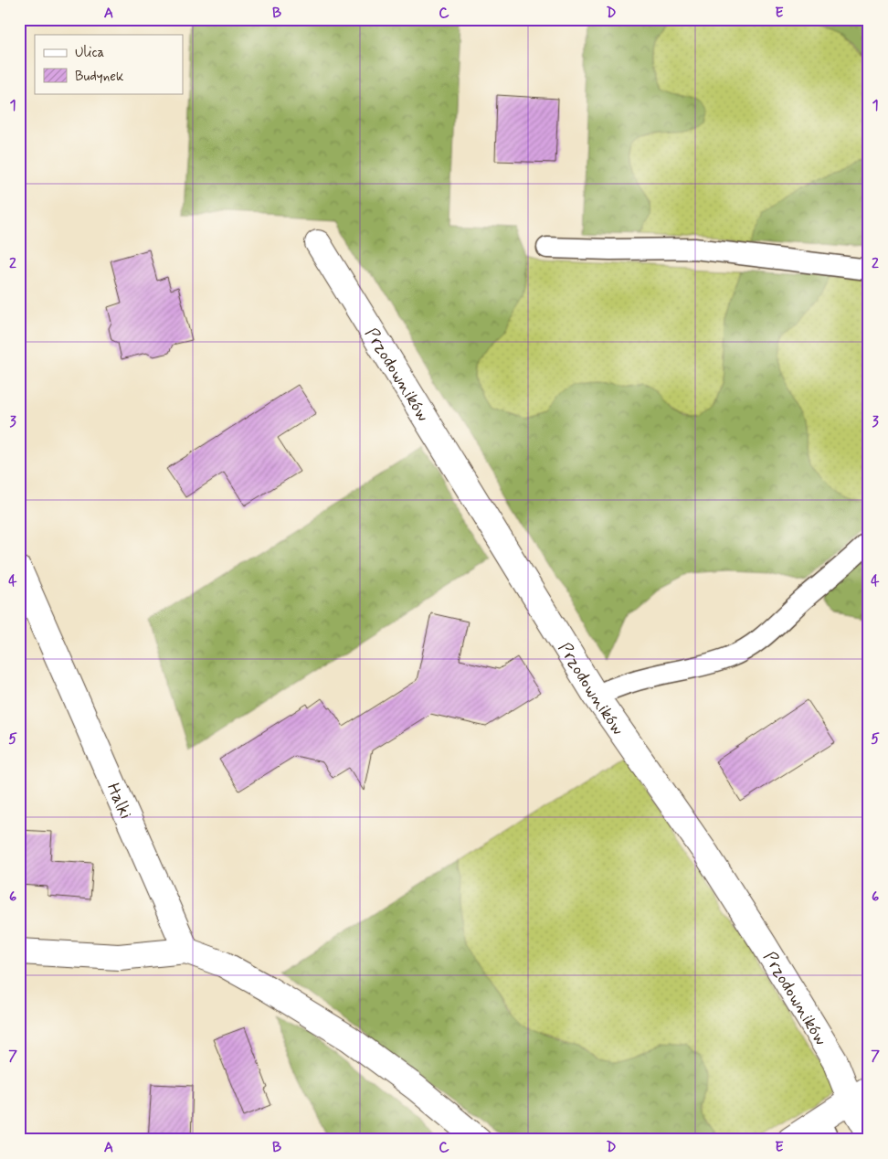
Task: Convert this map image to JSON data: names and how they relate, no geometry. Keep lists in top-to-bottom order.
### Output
{
  "streets": {
    "street": ["Przodowników", "Halki"]
  },
  "legend": ["Ulica", "Budynek"],
  "grid": {
    "columns": [
      "A",
      "B",
      "C",
      "D",
      "E"
    ],
    "rows": [
      "1",
      "2",
      "3",
      "4",
      "5",
      "6",
      "7"
    ]
  }
}
